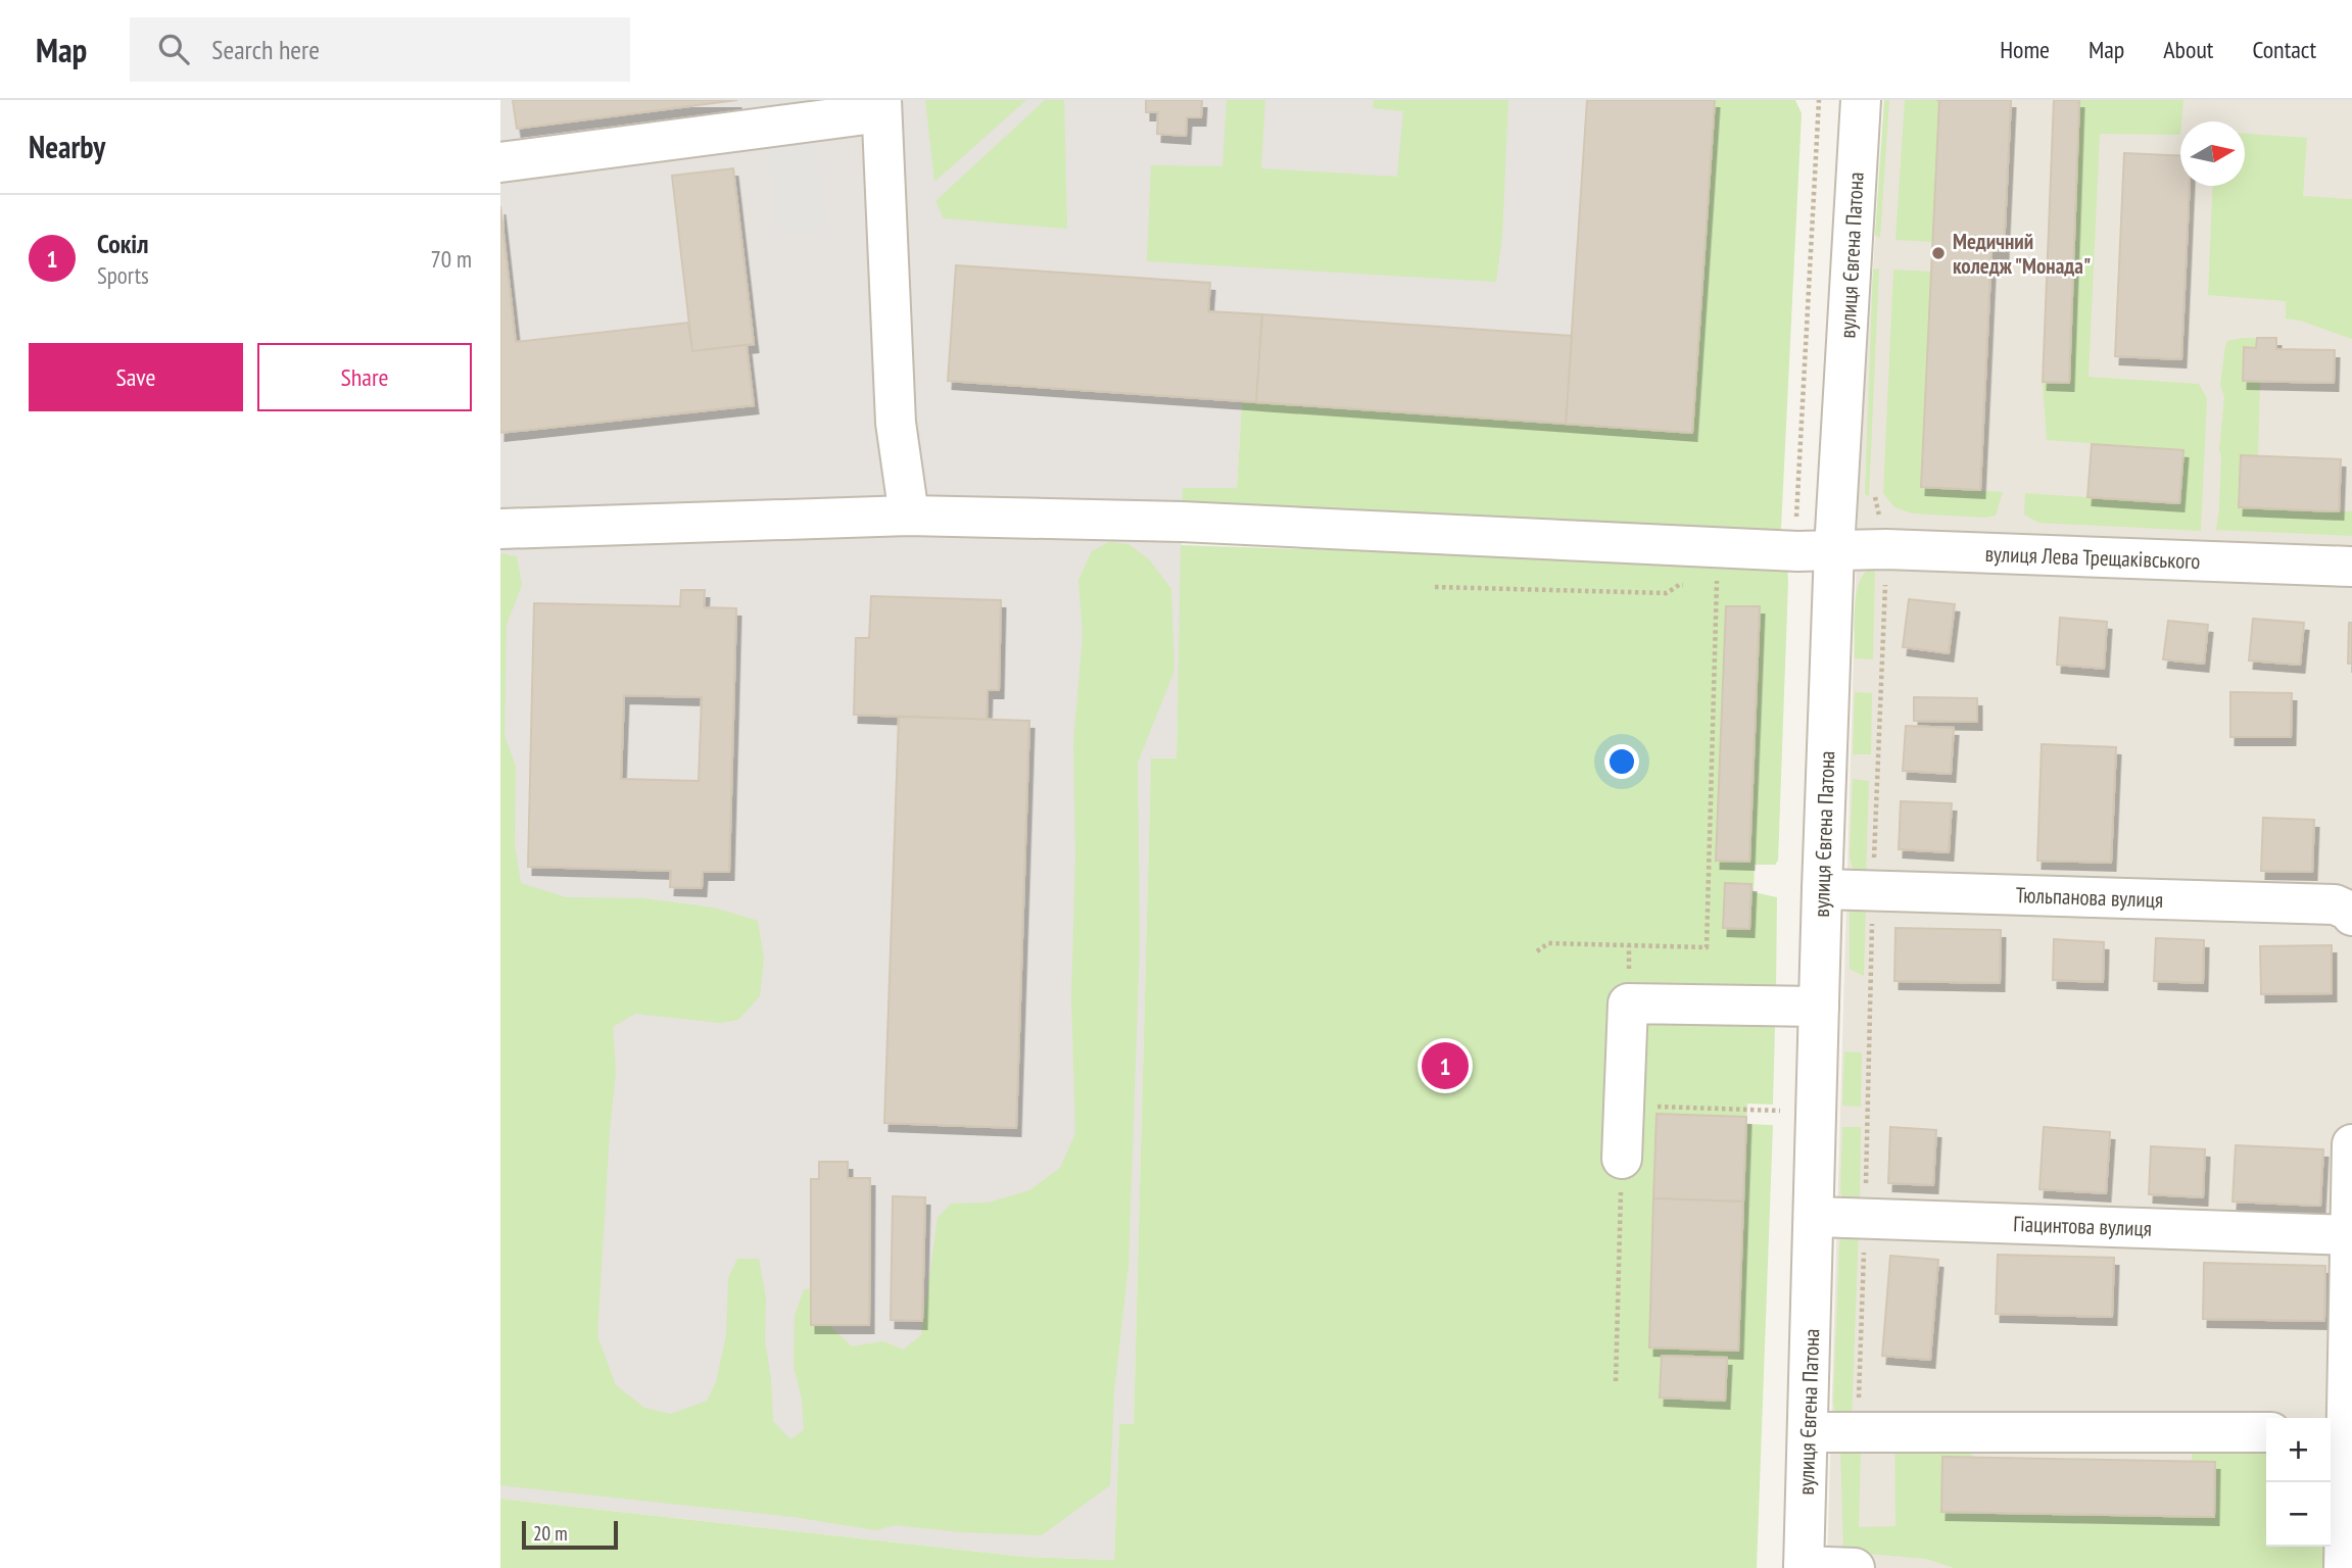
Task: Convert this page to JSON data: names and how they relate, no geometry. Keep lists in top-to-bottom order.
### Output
{
  "streets": {
    "street": [
      "вулиця Євгена Патона",
      "вулиця Лева Трещаківського",
      "Тюльпанова вулиця",
      "Гіацинтова вулиця"
    ]
  },
  "crossings": [
    ["вулиця Євгена Патона", "вулиця Лева Трещаківського"],
    ["вулиця Євгена Патона", "Тюльпанова вулиця"],
    ["вулиця Євгена Патона", "Гіацинтова вулиця"]
  ],
  "places": ["Медичний коледж \"Монада\""],
  "scale_bar": "20 m",
  "north": "right",
  "page": {
    "header": "Map",
    "search": "Search here",
    "nav": [
      "Home",
      "Map",
      "About",
      "Contact"
    ],
    "heading": "Nearby",
    "list": [
      {
        "mark": "1",
        "name": "Сокіл",
        "note": "Sports",
        "value": "70 m"
      }
    ],
    "buttons": ["Save", "Share"],
    "pins": "1",
    "map_buttons": ["+", "−"],
    "scale": "20 m"
  }
}
